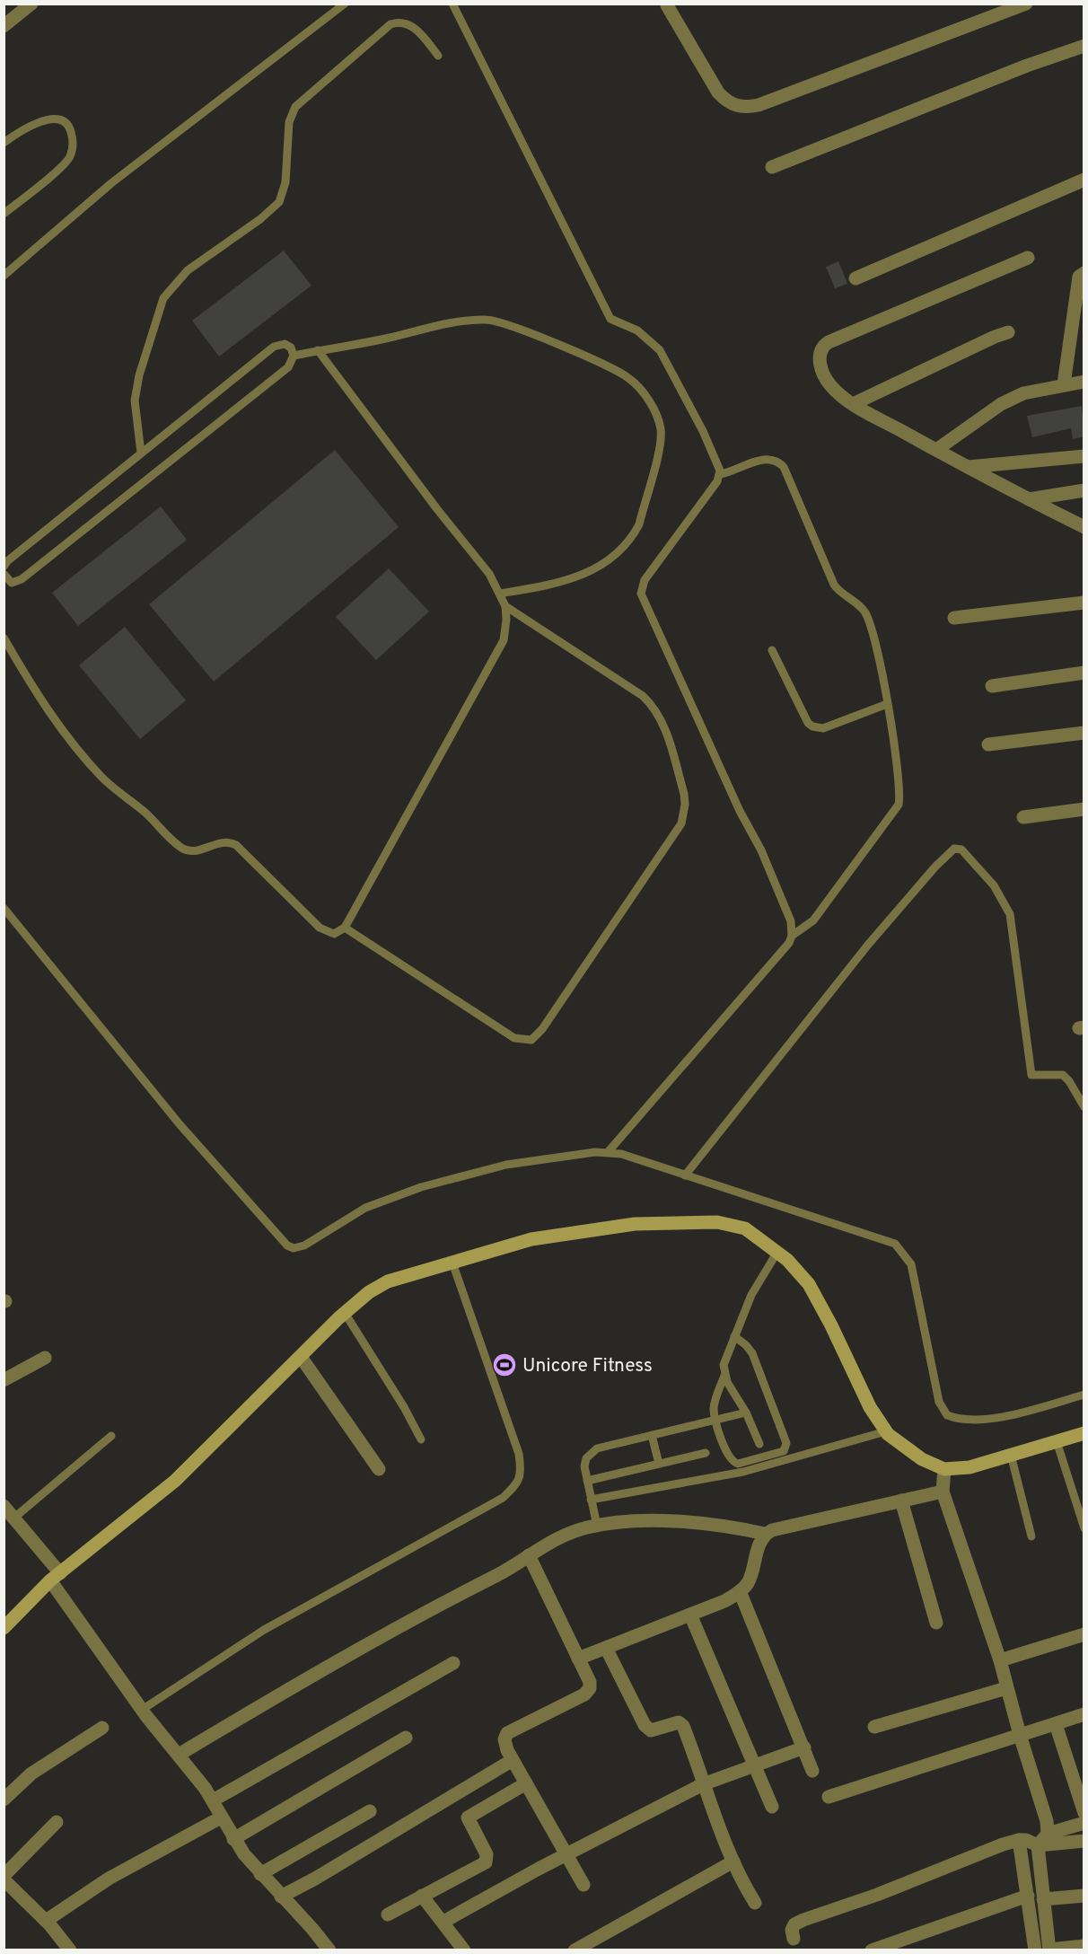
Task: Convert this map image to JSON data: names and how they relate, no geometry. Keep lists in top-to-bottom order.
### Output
{
  "places": {
    "sports": ["Unicore Fitness"]
  }
}
